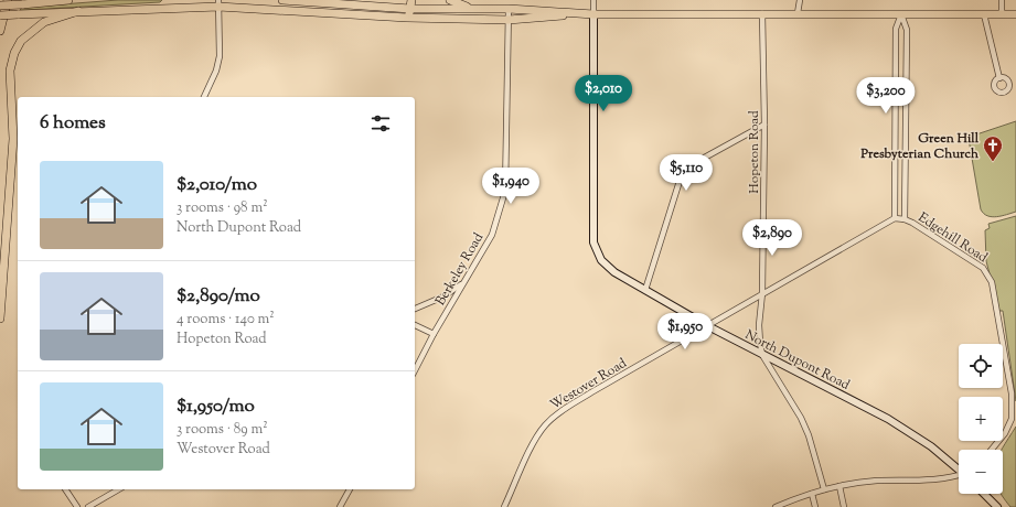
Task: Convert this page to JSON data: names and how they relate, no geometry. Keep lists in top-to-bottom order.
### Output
{
  "streets": {
    "main road": ["North Dupont Road"],
    "street": [
      "Hopeton Road",
      "Edgehill Road",
      "Berkeley Road",
      "Westover Road"
    ]
  },
  "crossings": [
    ["Hopeton Road", "North Dupont Road"],
    ["Hopeton Road", "Westover Road"],
    ["Edgehill Road", "Westover Road"],
    ["North Dupont Road", "Westover Road"]
  ],
  "places": {
    "church": ["Green Hill Presbyterian Church"]
  },
  "page": {
    "price": [
      "$2,010",
      "$3,200",
      "$5,110",
      "$1,940",
      "$2,890",
      "$1,950"
    ],
    "heading": "6 homes",
    "list": [
      {
        "name": "$2,010/mo",
        "note": "3 rooms · 98 m² · North Dupont Road"
      },
      {
        "name": "$2,890/mo",
        "note": "4 rooms · 140 m² · Hopeton Road"
      },
      {
        "name": "$1,950/mo",
        "note": "3 rooms · 89 m² · Westover Road"
      }
    ],
    "map_buttons": ["+", "−"]
  }
}
